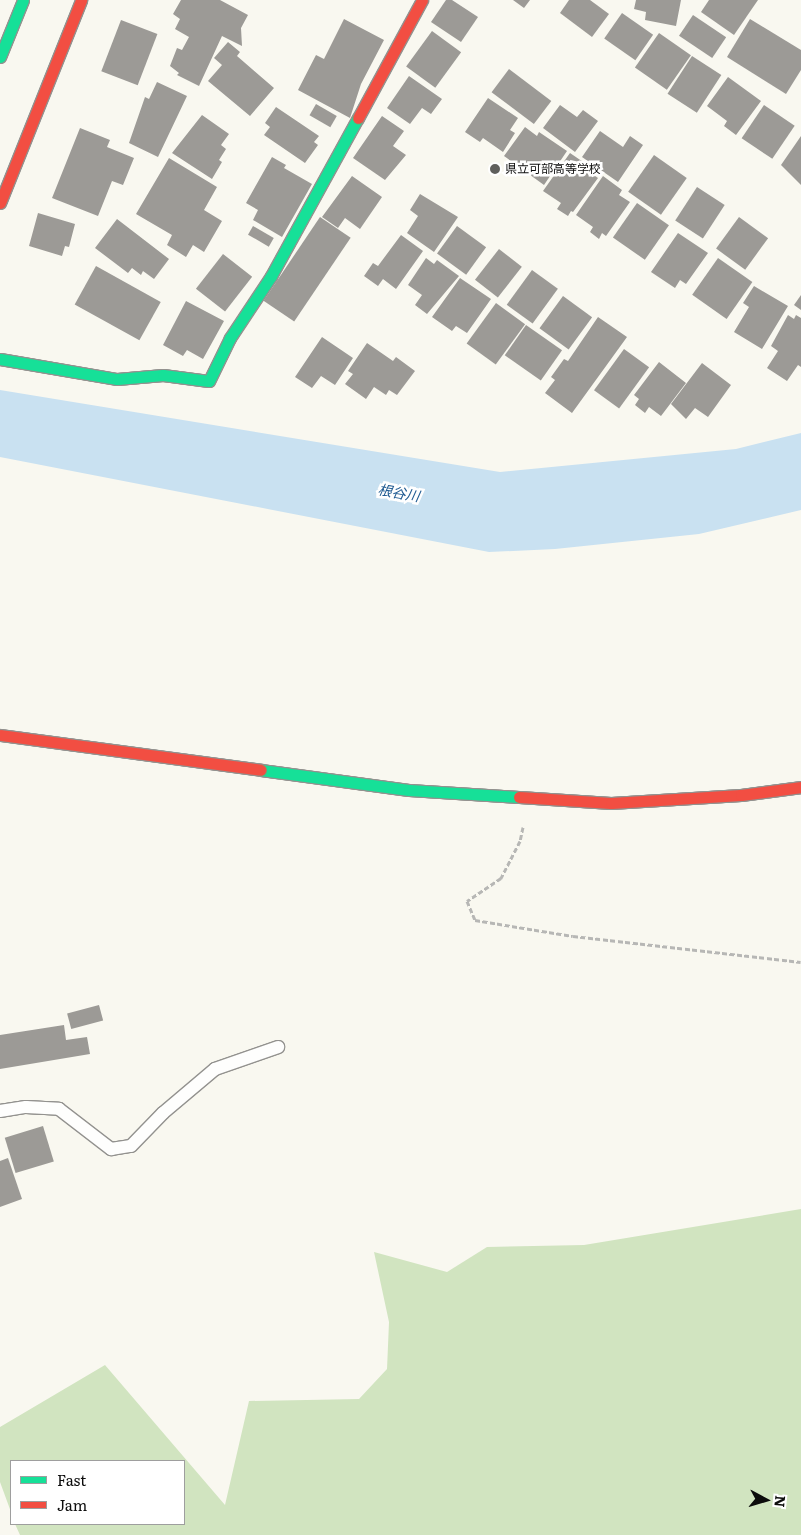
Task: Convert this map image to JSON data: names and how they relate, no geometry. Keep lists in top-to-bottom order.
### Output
{
  "water": ["根谷川"],
  "places": ["県立可部高等学校"],
  "legend": ["Fast", "Jam"],
  "north": "right"
}
